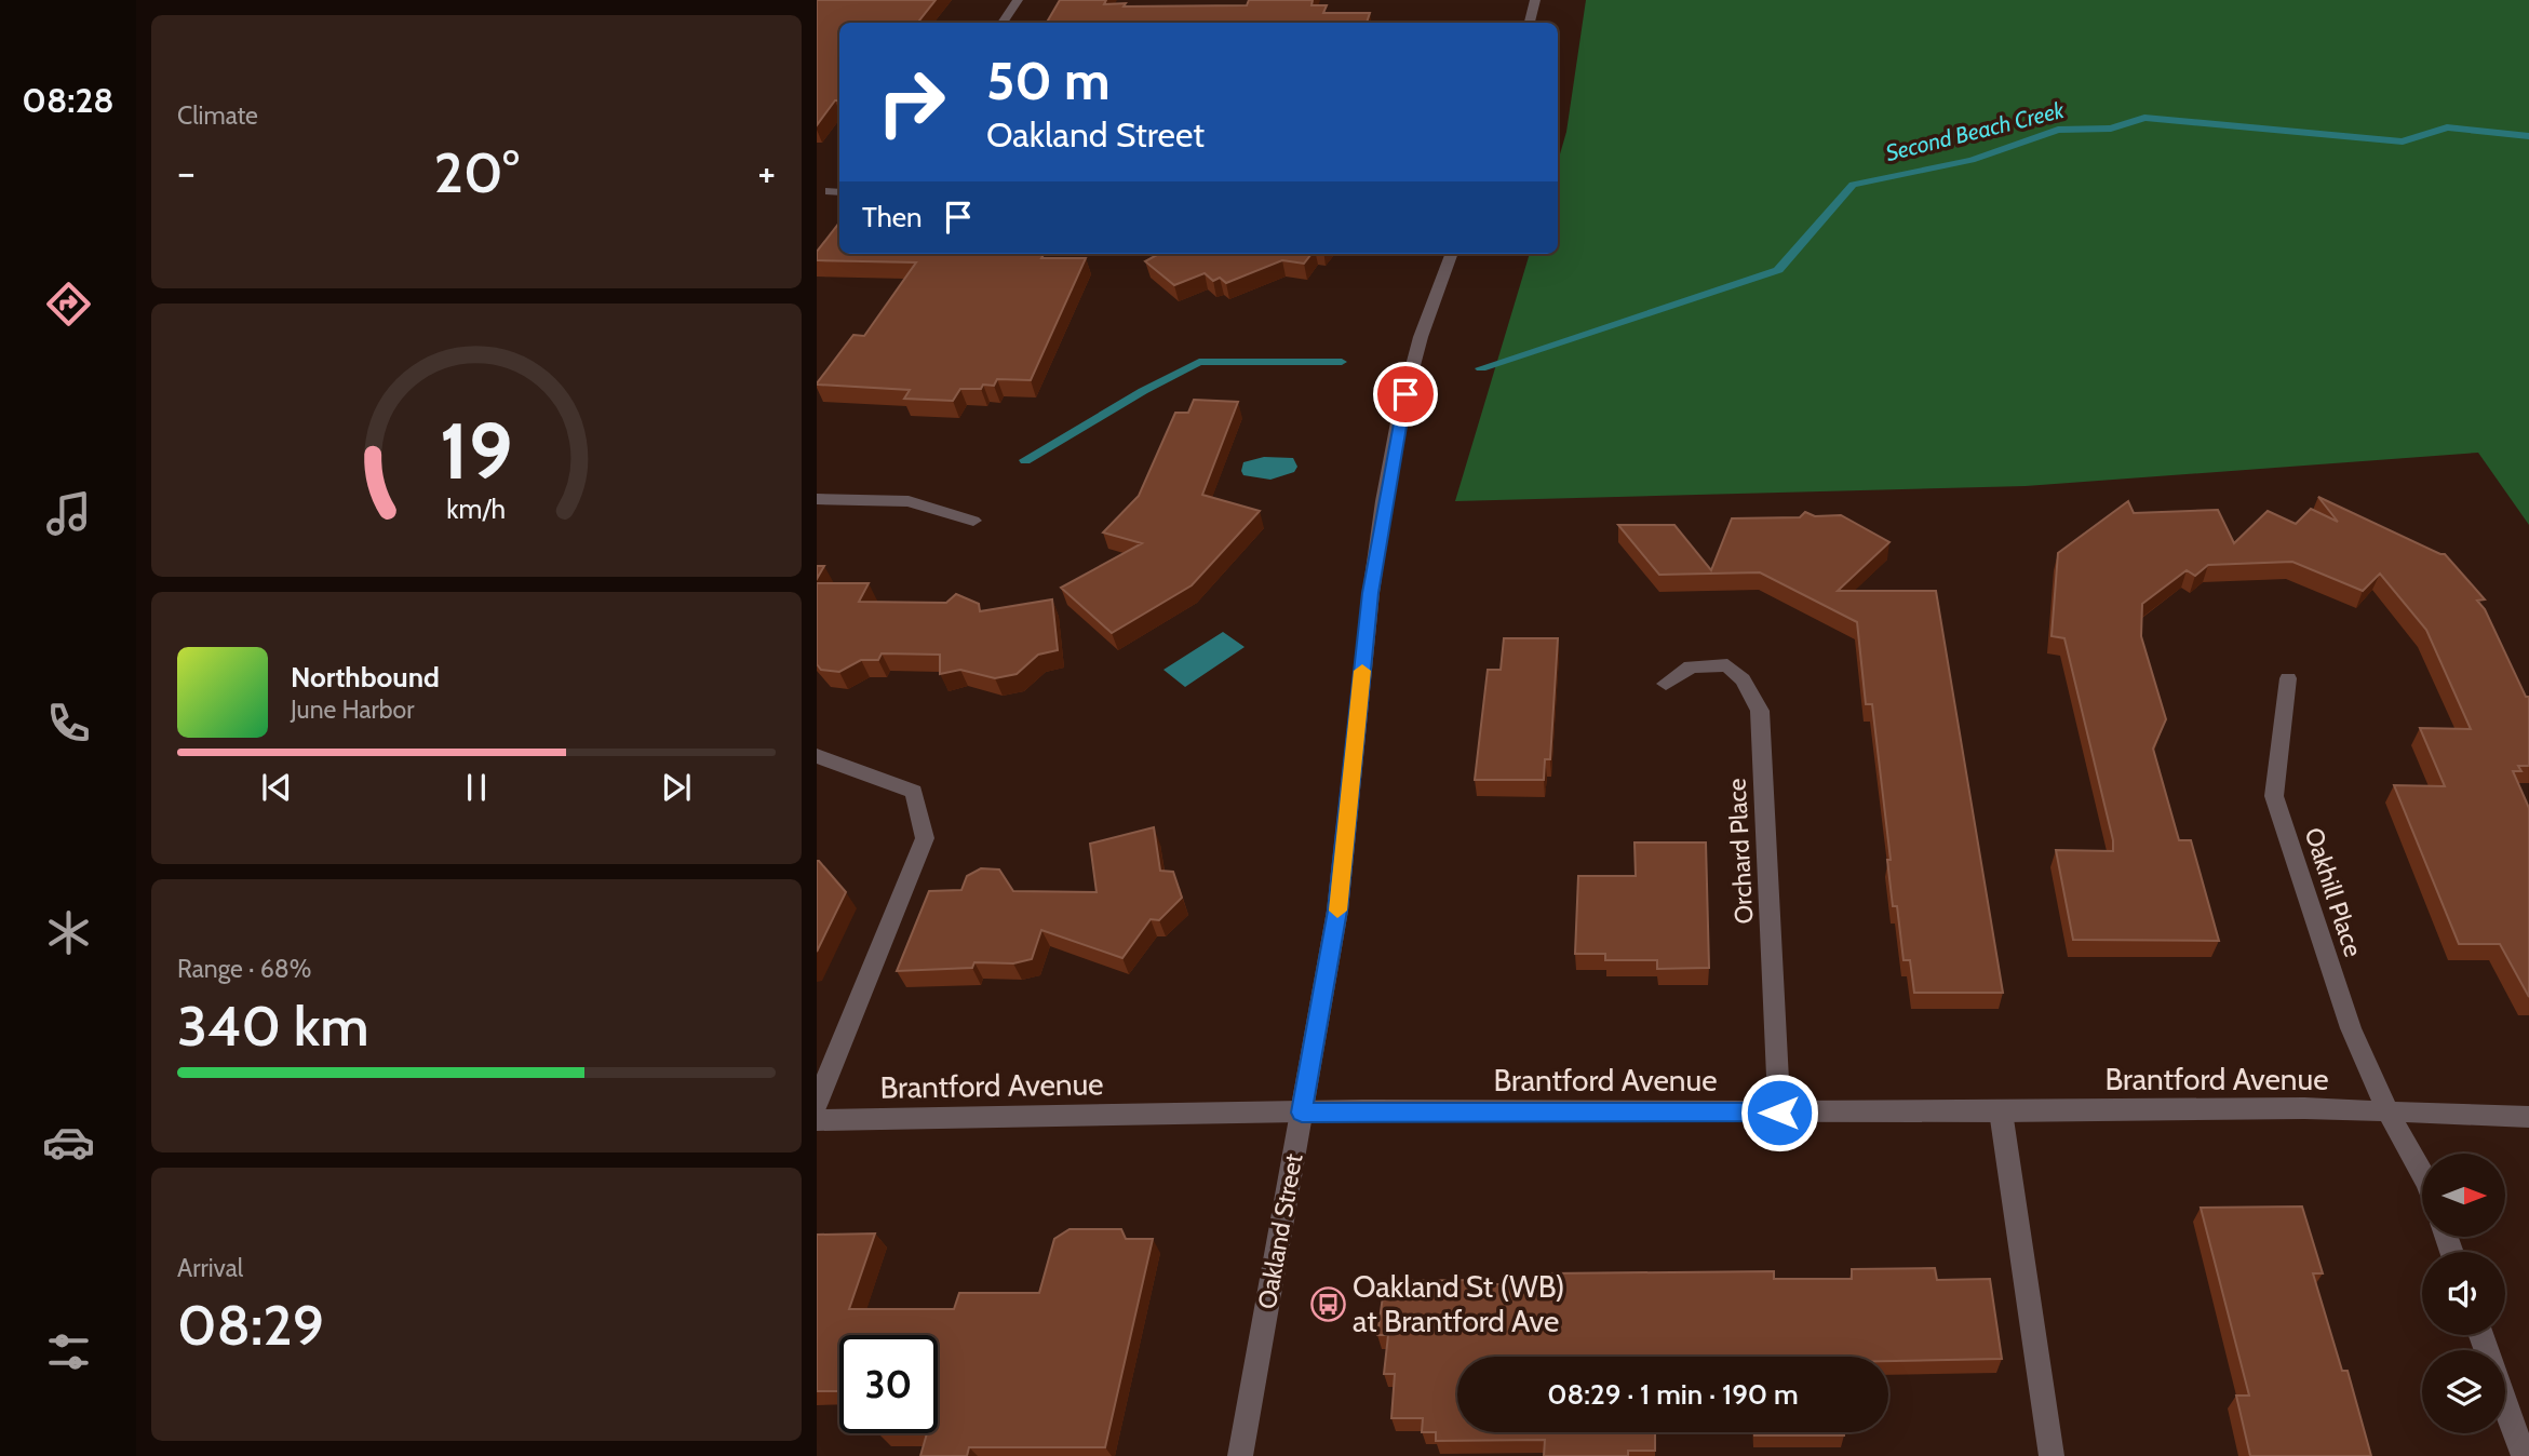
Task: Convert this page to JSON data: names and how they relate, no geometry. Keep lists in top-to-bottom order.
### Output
{
  "streets": {
    "street": [
      "Orchard Place",
      "Oakhill Place",
      "Brantford Avenue",
      "Oakland Street"
    ]
  },
  "crossings": [
    ["Orchard Place", "Brantford Avenue"],
    ["Oakhill Place", "Brantford Avenue"],
    ["Brantford Avenue", "Oakland Street"]
  ],
  "water": ["Second Beach Creek"],
  "places": {
    "bus stop": ["Oakland St (WB) at Brantford Ave"]
  },
  "north": "right",
  "page": {
    "tabs": "08:28",
    "tile": [
      "Climate",
      ["Range · 68%", "340 km"],
      ["Arrival", "08:29"]
    ],
    "turn": ["50 m", "Oakland Street"],
    "heat": ["−", "20°", "+"],
    "then": "Then",
    "song": ["Northbound", "June Harbor"],
    "limit": "30",
    "trip": "08:29 · 1 min · 190 m",
    "gauge": ["19", "km/h"]
  }
}
